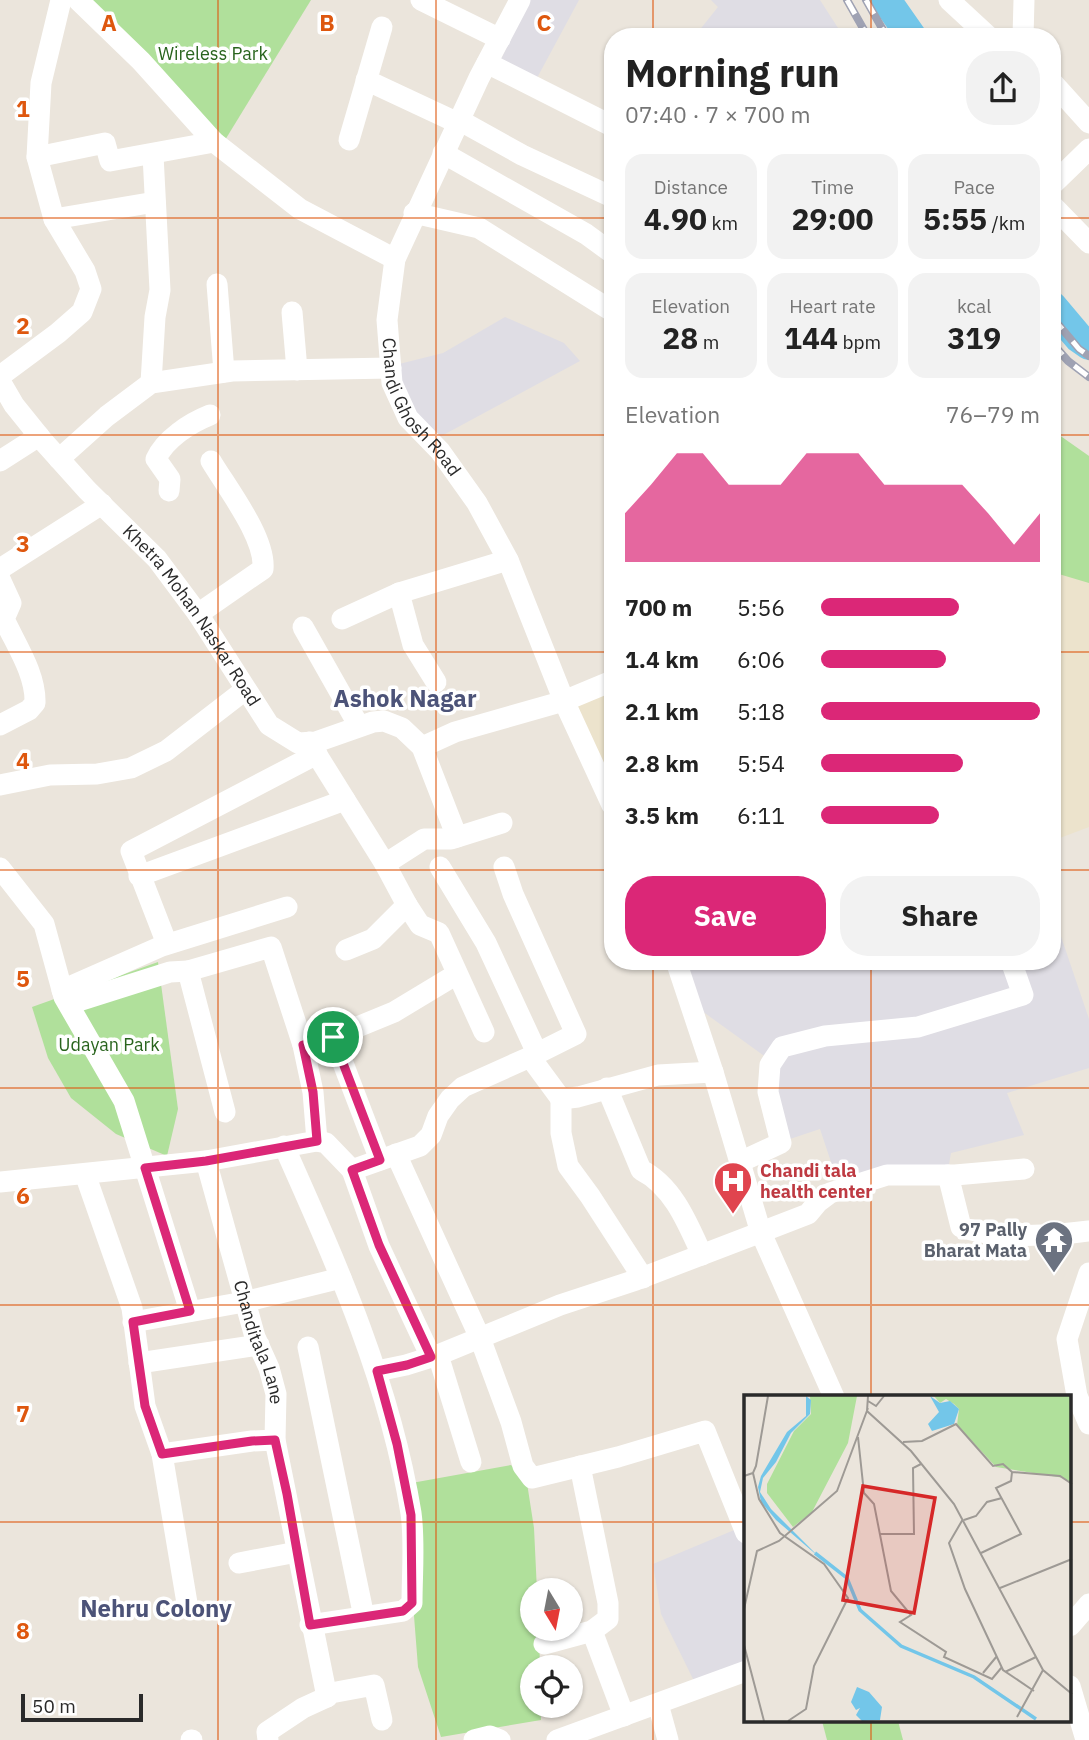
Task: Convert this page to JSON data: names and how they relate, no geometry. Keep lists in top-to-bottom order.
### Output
{
  "streets": {
    "street": ["Chandi Ghosh Road", "Khetra Mohan Naskar Road", "Chanditala Lane"]
  },
  "districts": ["Ashok Nagar", "Nehru Colony"],
  "parks": ["Wireless Park", "Udayan Park"],
  "places": {
    "hospital": ["Chandi tala health center"],
    "temple": ["97 Pally Bharat Mata"]
  },
  "scale_bar": "50 m",
  "north": "bottom",
  "page": {
    "heading": ["Morning run", "07:40 · 7 × 700 m"],
    "stats": [
      ["Distance", "4.90 km"],
      ["Time", "29:00"],
      ["Pace", "5:55 /km"],
      ["Elevation", "28 m"],
      ["Heart rate", "144 bpm"],
      ["kcal", "319"]
    ],
    "chart": ["Elevation", "76–79 m"],
    "list": [
      {
        "name": "700 m",
        "note": "5:56"
      },
      {
        "name": "1.4 km",
        "note": "6:06"
      },
      {
        "name": "2.1 km",
        "note": "5:18"
      },
      {
        "name": "2.8 km",
        "note": "5:54"
      },
      {
        "name": "3.5 km",
        "note": "6:11"
      }
    ],
    "buttons": ["Save", "Share"],
    "scale": "50 m"
  },
  "grid": {
    "columns": ["A", "B", "C"],
    "rows": [
      "1",
      "2",
      "3",
      "4",
      "5",
      "6",
      "7",
      "8"
    ]
  }
}
